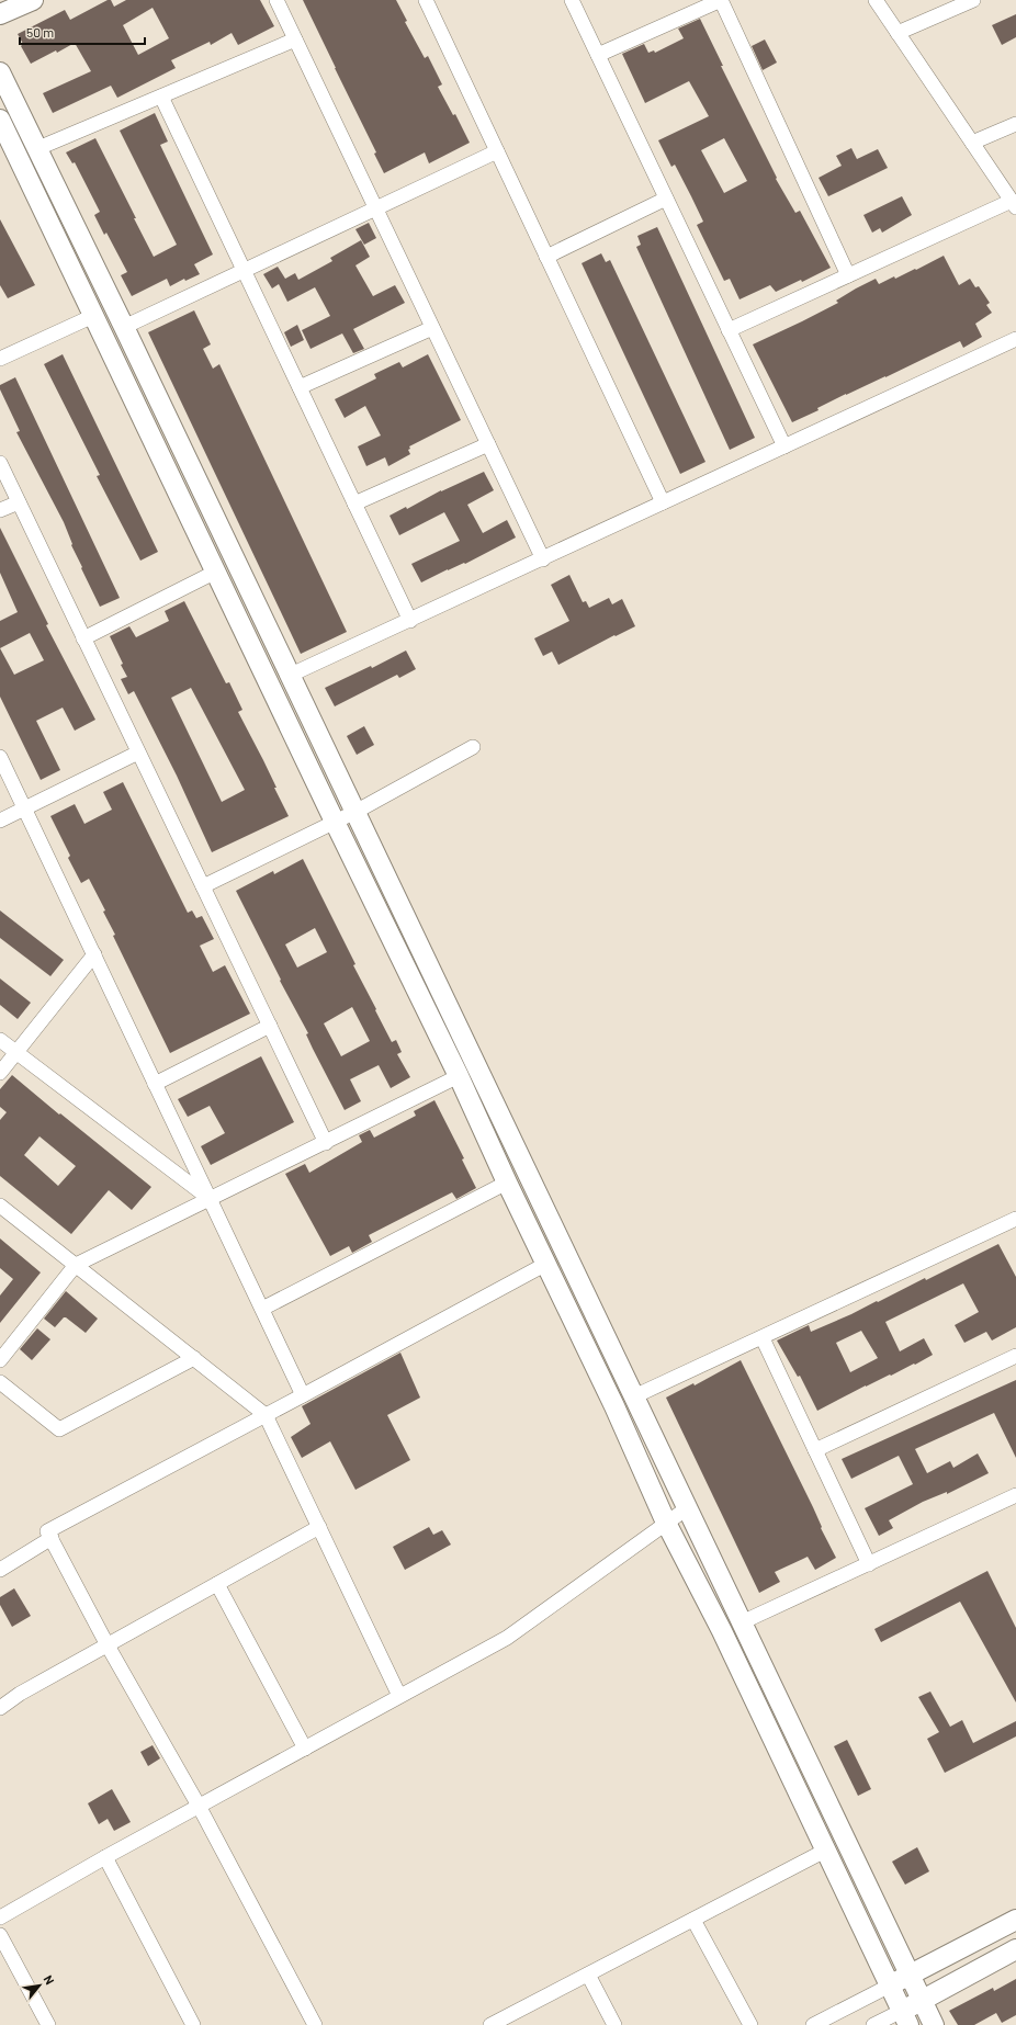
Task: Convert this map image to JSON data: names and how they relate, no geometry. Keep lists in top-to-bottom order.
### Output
{
  "scale_bar": "50 m",
  "north": "top right"
}
